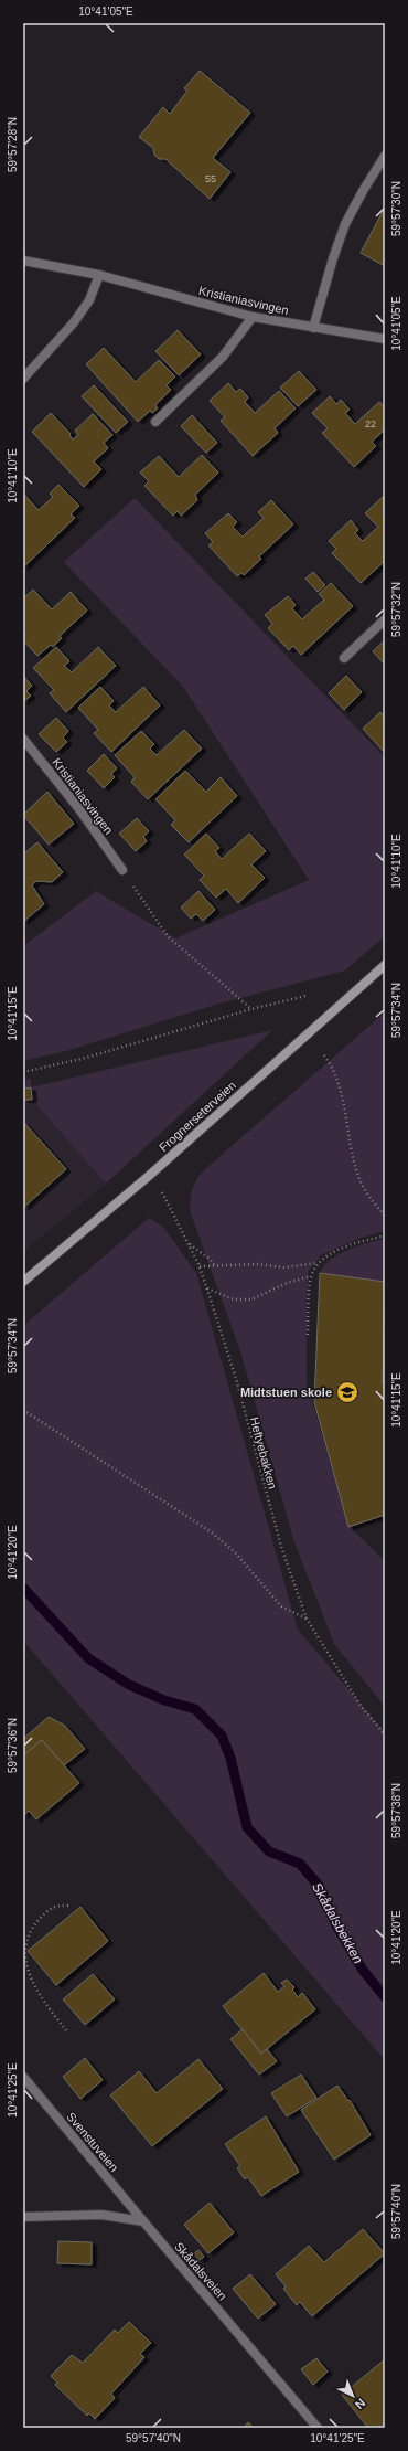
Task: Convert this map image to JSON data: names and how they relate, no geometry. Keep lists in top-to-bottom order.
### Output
{
  "streets": {
    "main road": ["Frognerseterveien"],
    "street": ["Kristianiasvingen", "Svenstuveien", "Skådalsveien"],
    "path": ["Heftyebakken"]
  },
  "crossings": [
    ["Svenstuveien", "Skådalsveien"]
  ],
  "water": ["Skådalsbekken"],
  "places": {
    "school or university": ["Midtstuen skole"]
  },
  "house_numbers": ["55", "22"],
  "north": "bottom right",
  "coordinates": [
    "10°41'05\"E",
    "59°57'28\"N",
    "59°57'30\"N",
    "10°41'10\"E",
    "59°57'32\"N",
    "59°57'34\"N",
    "10°41'15\"E",
    "10°41'20\"E",
    "59°57'36\"N",
    "59°57'38\"N",
    "10°41'25\"E",
    "59°57'40\"N"
  ]
}
